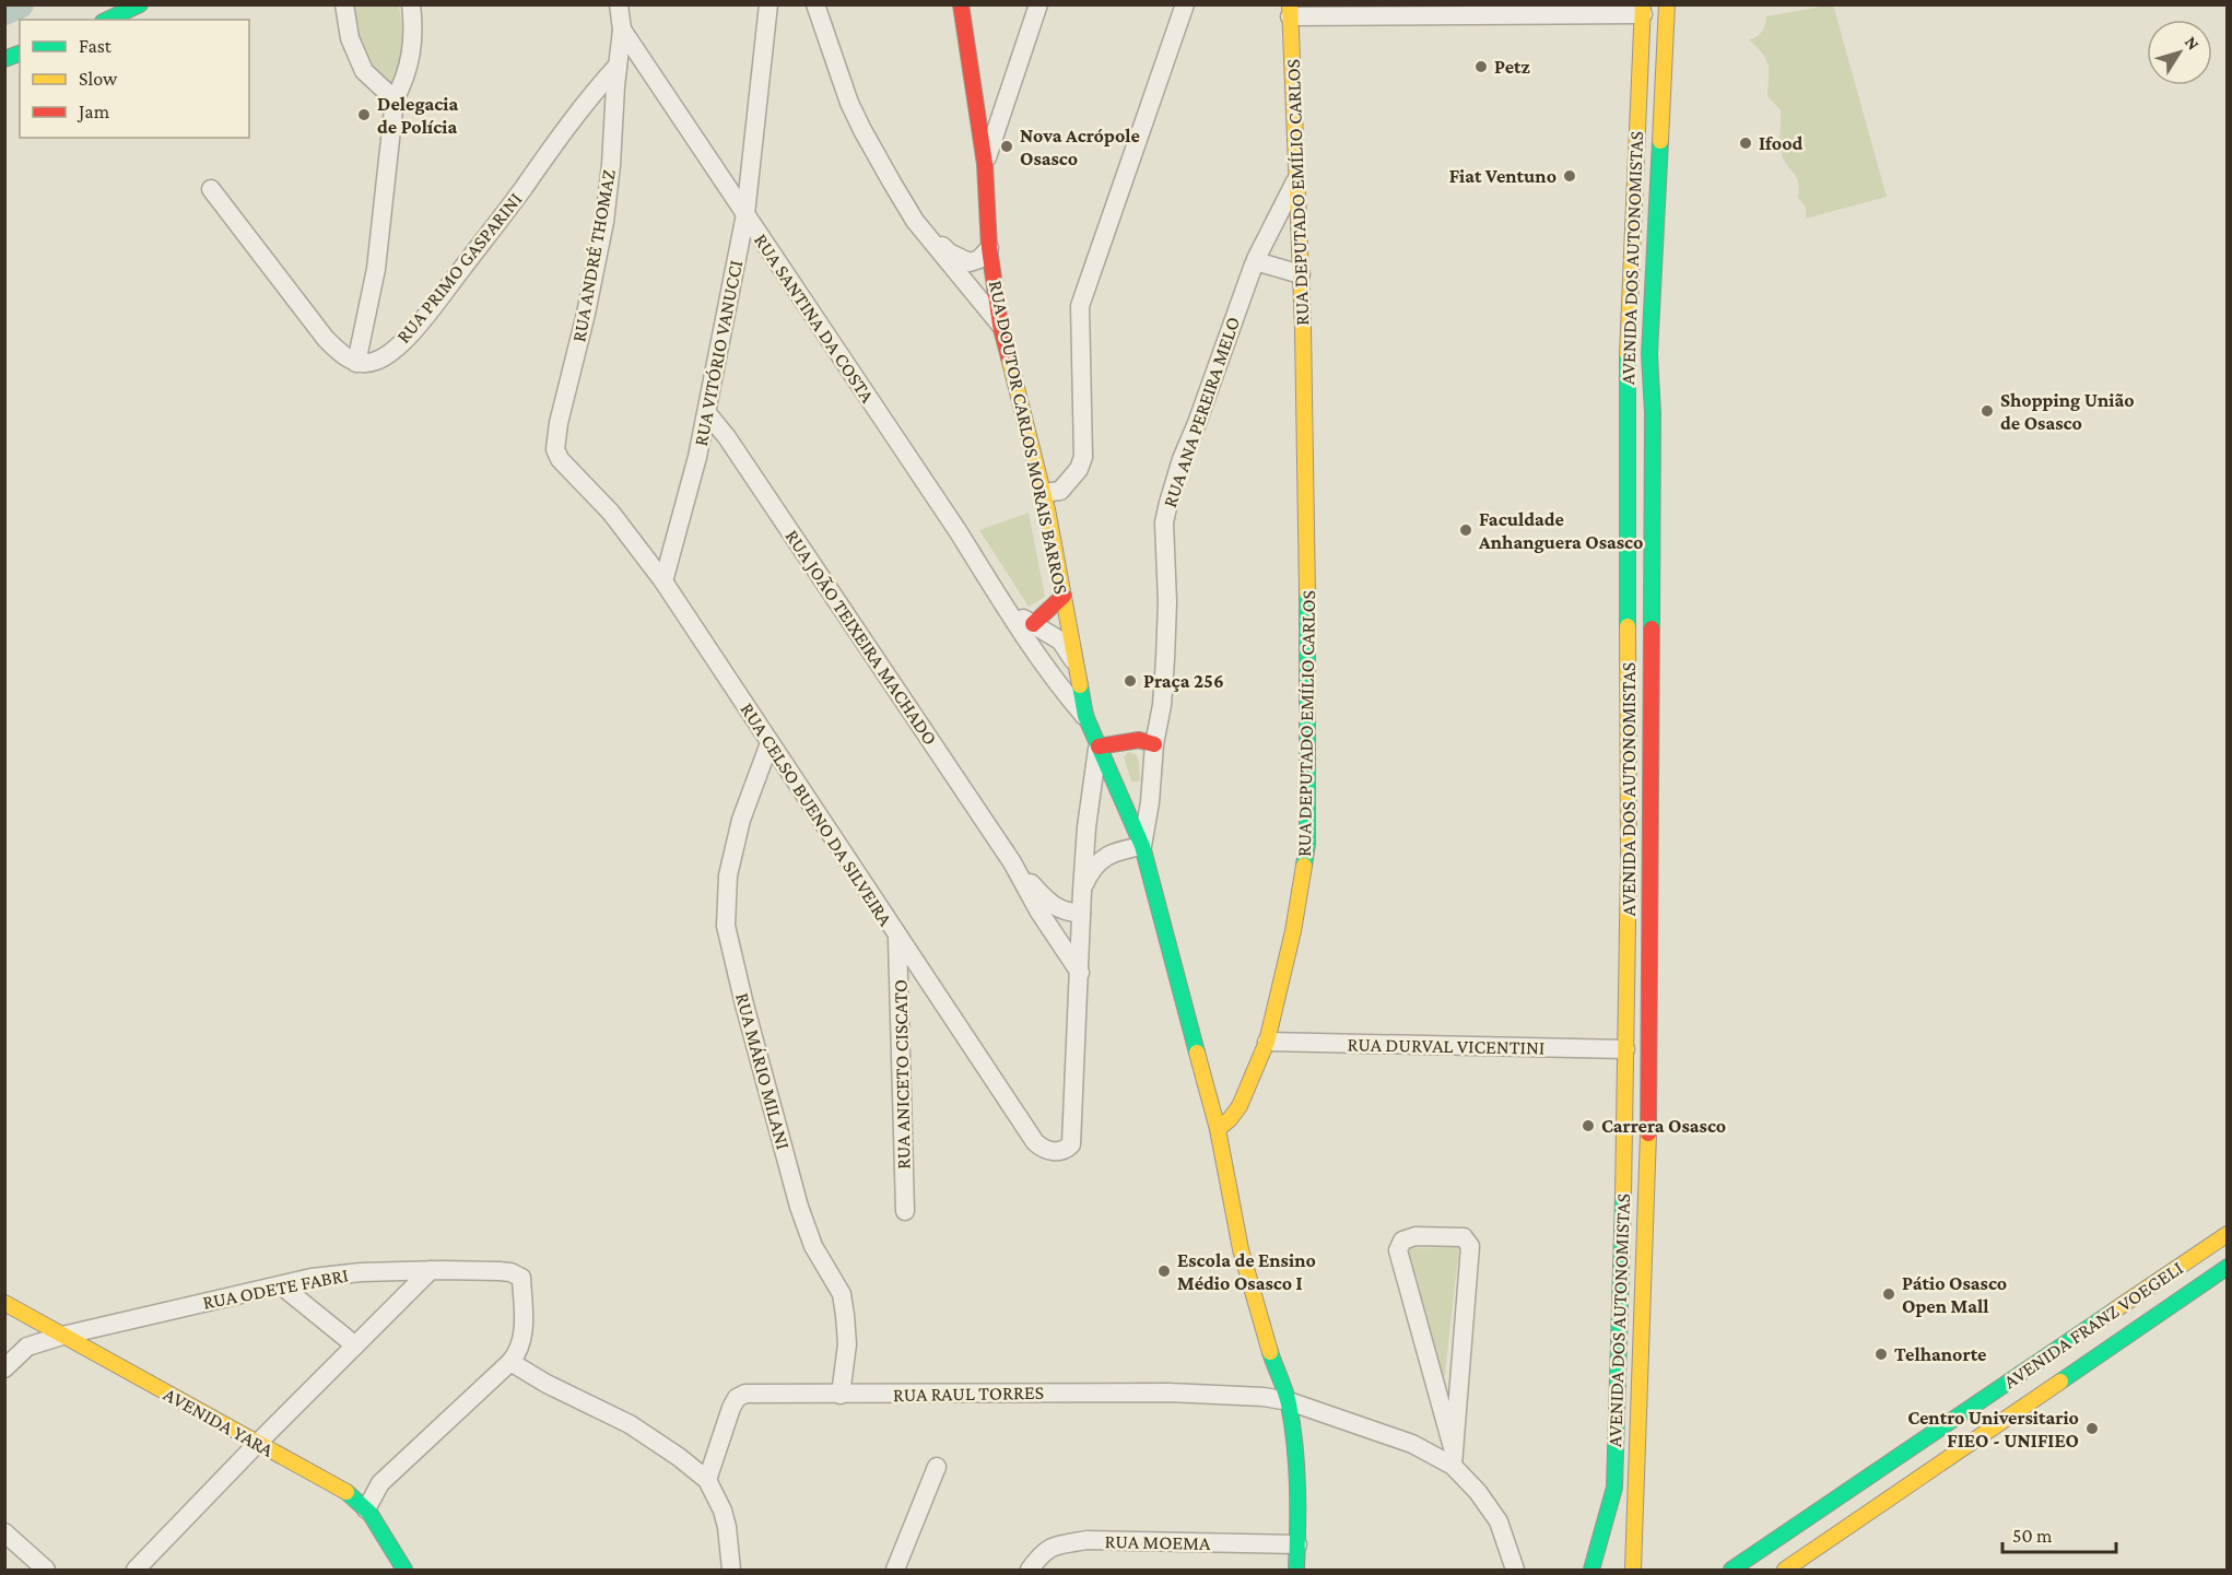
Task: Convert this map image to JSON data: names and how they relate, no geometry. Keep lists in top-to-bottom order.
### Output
{
  "streets": {
    "main road": [
      "RUA DEPUTADO EMÍLIO CARLOS",
      "AVENIDA DOS AUTONOMISTAS",
      "RUA DOUTOR CARLOS MORAIS BARROS",
      "AVENIDA FRANZ VOEGELI",
      "AVENIDA YARA"
    ],
    "street": [
      "RUA ANDRÉ THOMAZ",
      "RUA PRIMO GASPARINI",
      "RUA SANTINA DA COSTA",
      "RUA VITÓRIO VANUCCI",
      "RUA ANA PEREIRA MELO",
      "RUA JOÃO TEIXEIRA MACHADO",
      "RUA CELSO BUENO DA SILVEIRA",
      "RUA DURVAL VICENTINI",
      "RUA MÁRIO MILANI",
      "RUA ANICETO CISCATO",
      "RUA ODETE FABRI",
      "RUA RAUL TORRES",
      "RUA MOEMA"
    ]
  },
  "crossings": [
    ["RUA DEPUTADO EMÍLIO CARLOS", "RUA ANA PEREIRA MELO"],
    ["RUA DEPUTADO EMÍLIO CARLOS", "RUA DOUTOR CARLOS MORAIS BARROS"],
    ["RUA DEPUTADO EMÍLIO CARLOS", "RUA DURVAL VICENTINI"],
    ["RUA ANDRÉ THOMAZ", "RUA PRIMO GASPARINI"],
    ["RUA ANDRÉ THOMAZ", "RUA SANTINA DA COSTA"],
    ["RUA ANDRÉ THOMAZ", "RUA CELSO BUENO DA SILVEIRA"],
    ["AVENIDA DOS AUTONOMISTAS", "RUA DURVAL VICENTINI"],
    ["RUA SANTINA DA COSTA", "RUA VITÓRIO VANUCCI"],
    ["RUA SANTINA DA COSTA", "RUA DOUTOR CARLOS MORAIS BARROS"],
    ["RUA VITÓRIO VANUCCI", "RUA JOÃO TEIXEIRA MACHADO"],
    ["RUA VITÓRIO VANUCCI", "RUA CELSO BUENO DA SILVEIRA"],
    ["RUA ANA PEREIRA MELO", "RUA DOUTOR CARLOS MORAIS BARROS"],
    ["RUA JOÃO TEIXEIRA MACHADO", "RUA CELSO BUENO DA SILVEIRA"],
    ["RUA CELSO BUENO DA SILVEIRA", "RUA MÁRIO MILANI"],
    ["RUA CELSO BUENO DA SILVEIRA", "RUA ANICETO CISCATO"],
    ["RUA MÁRIO MILANI", "RUA RAUL TORRES"],
    ["RUA ODETE FABRI", "AVENIDA YARA"]
  ],
  "places": [
    "Petz",
    "Delegacia de Polícia",
    "Ifood",
    "Nova Acrópole Osasco",
    "Fiat Ventuno",
    "Shopping União de Osasco",
    "Faculdade Anhanguera Osasco",
    "Praça 256",
    "Carrera Osasco",
    "Escola de Ensino Médio Osasco I",
    "Pátio Osasco Open Mall",
    "Telhanorte",
    "Centro Universitario FIEO - UNIFIEO"
  ],
  "legend": ["Fast", "Slow", "Jam"],
  "scale_bar": "50 m",
  "north": "top right"
}
